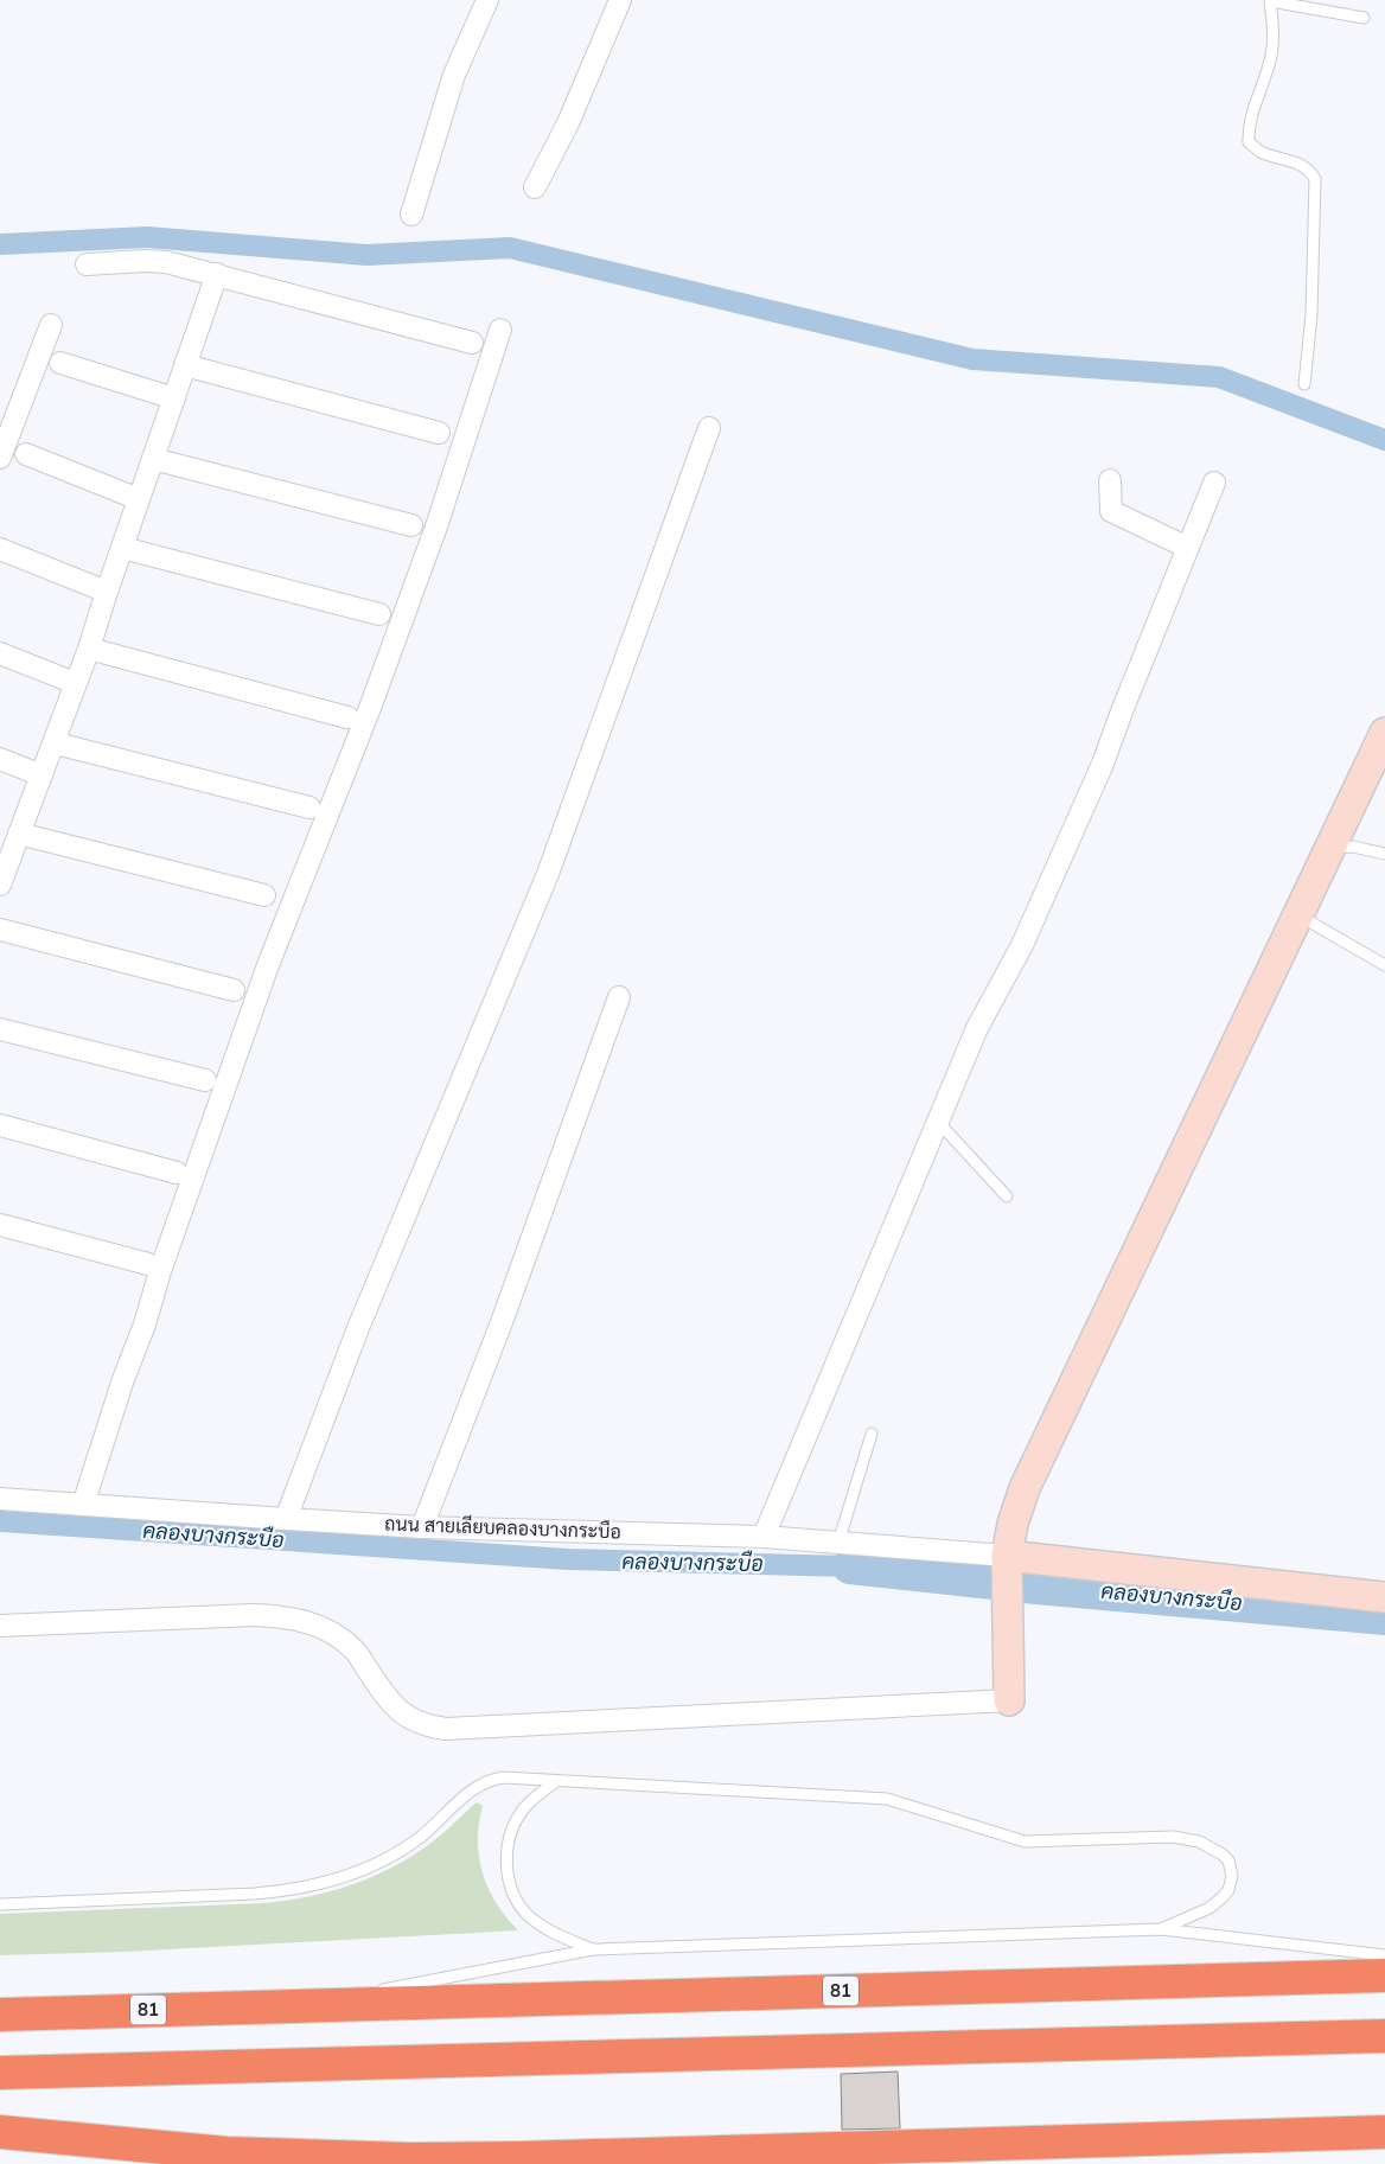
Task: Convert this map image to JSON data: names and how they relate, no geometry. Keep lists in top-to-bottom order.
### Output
{
  "streets": {
    "highway": ["81"],
    "street": ["ถนน สายเลียบคลองบางกระบือ"]
  },
  "water": ["คลองบางกระบือ"]
}
